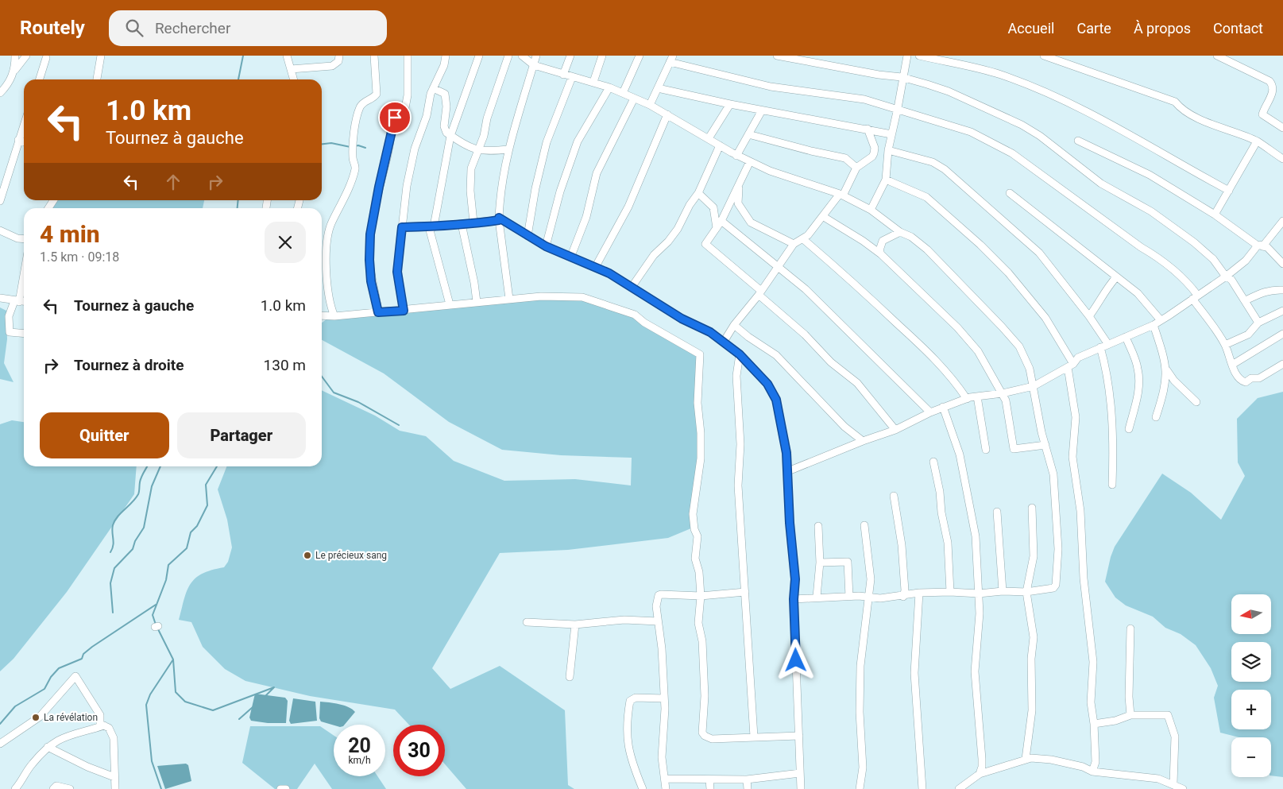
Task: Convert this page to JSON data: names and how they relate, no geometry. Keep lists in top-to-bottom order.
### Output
{
  "places": ["Le précieux sang", "La révélation"],
  "north": "left",
  "page": {
    "header": "Routely",
    "search": "Rechercher",
    "nav": [
      "Accueil",
      "Carte",
      "À propos",
      "Contact"
    ],
    "turn": ["1.0 km", "Tournez à gauche"],
    "heading": ["4 min", "1.5 km · 09:18"],
    "list": [
      {
        "name": "Tournez à gauche",
        "value": "1.0 km"
      },
      {
        "name": "Tournez à droite",
        "value": "130 m"
      }
    ],
    "buttons": ["Quitter", "Partager"],
    "map_buttons": ["+", "−"],
    "speed": "20 km/h",
    "limit": "30"
  }
}
